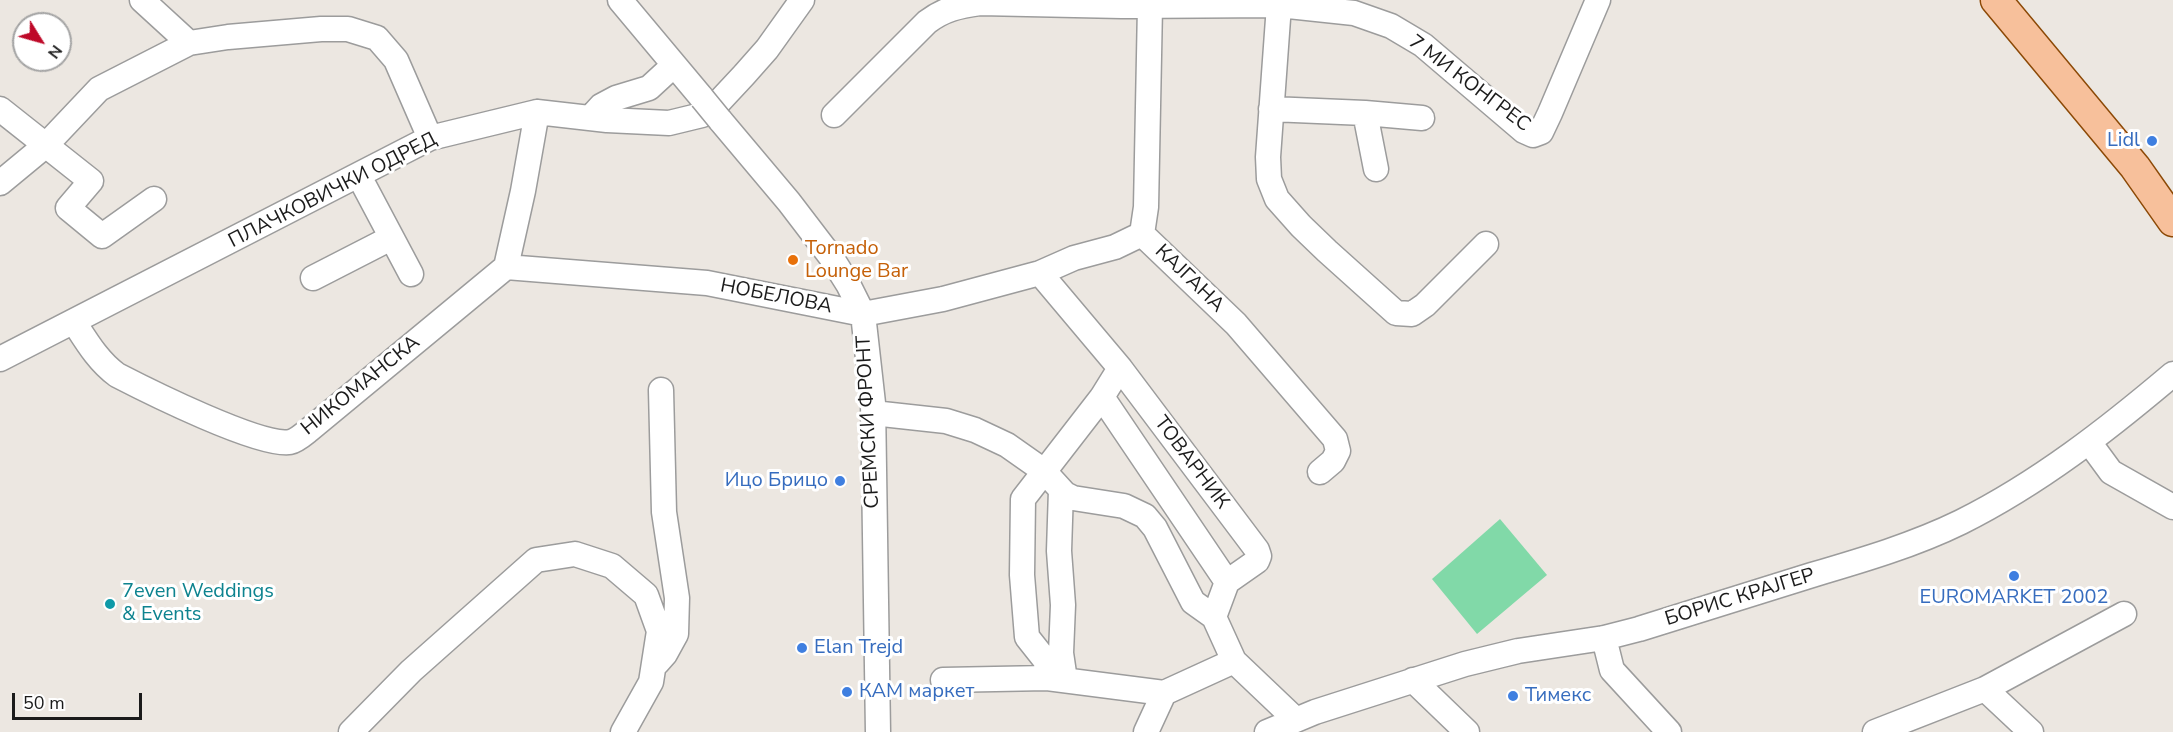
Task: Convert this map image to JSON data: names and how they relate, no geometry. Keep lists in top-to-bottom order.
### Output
{
  "streets": {
    "street": [
      "7 МИ КОНГРЕС",
      "ПЛАЧКОВИЧКИ ОДРЕД",
      "КАЈГАНА",
      "НОБЕЛОВА",
      "НИКОМАНСКА",
      "СРЕМСКИ ФРОНТ",
      "ТОВАРНИК",
      "БОРИС КРАЈГЕР"
    ]
  },
  "crossings": [
    ["7 МИ КОНГРЕС", "КАЈГАНА"],
    ["ПЛАЧКОВИЧКИ ОДРЕД", "НИКОМАНСКА"],
    ["КАЈГАНА", "НОБЕЛОВА"],
    ["НОБЕЛОВА", "НИКОМАНСКА"],
    ["НОБЕЛОВА", "СРЕМСКИ ФРОНТ"],
    ["НОБЕЛОВА", "ТОВАРНИК"]
  ],
  "places": [
    "Lidl",
    "Tornado Lounge Bar",
    "Ицо Брицо",
    "EUROMARKET 2002",
    "7even Weddings & Events",
    "Elan Trejd",
    "КАМ маркет",
    "Тимекс"
  ],
  "scale_bar": "50 m",
  "north": "bottom right"
}
